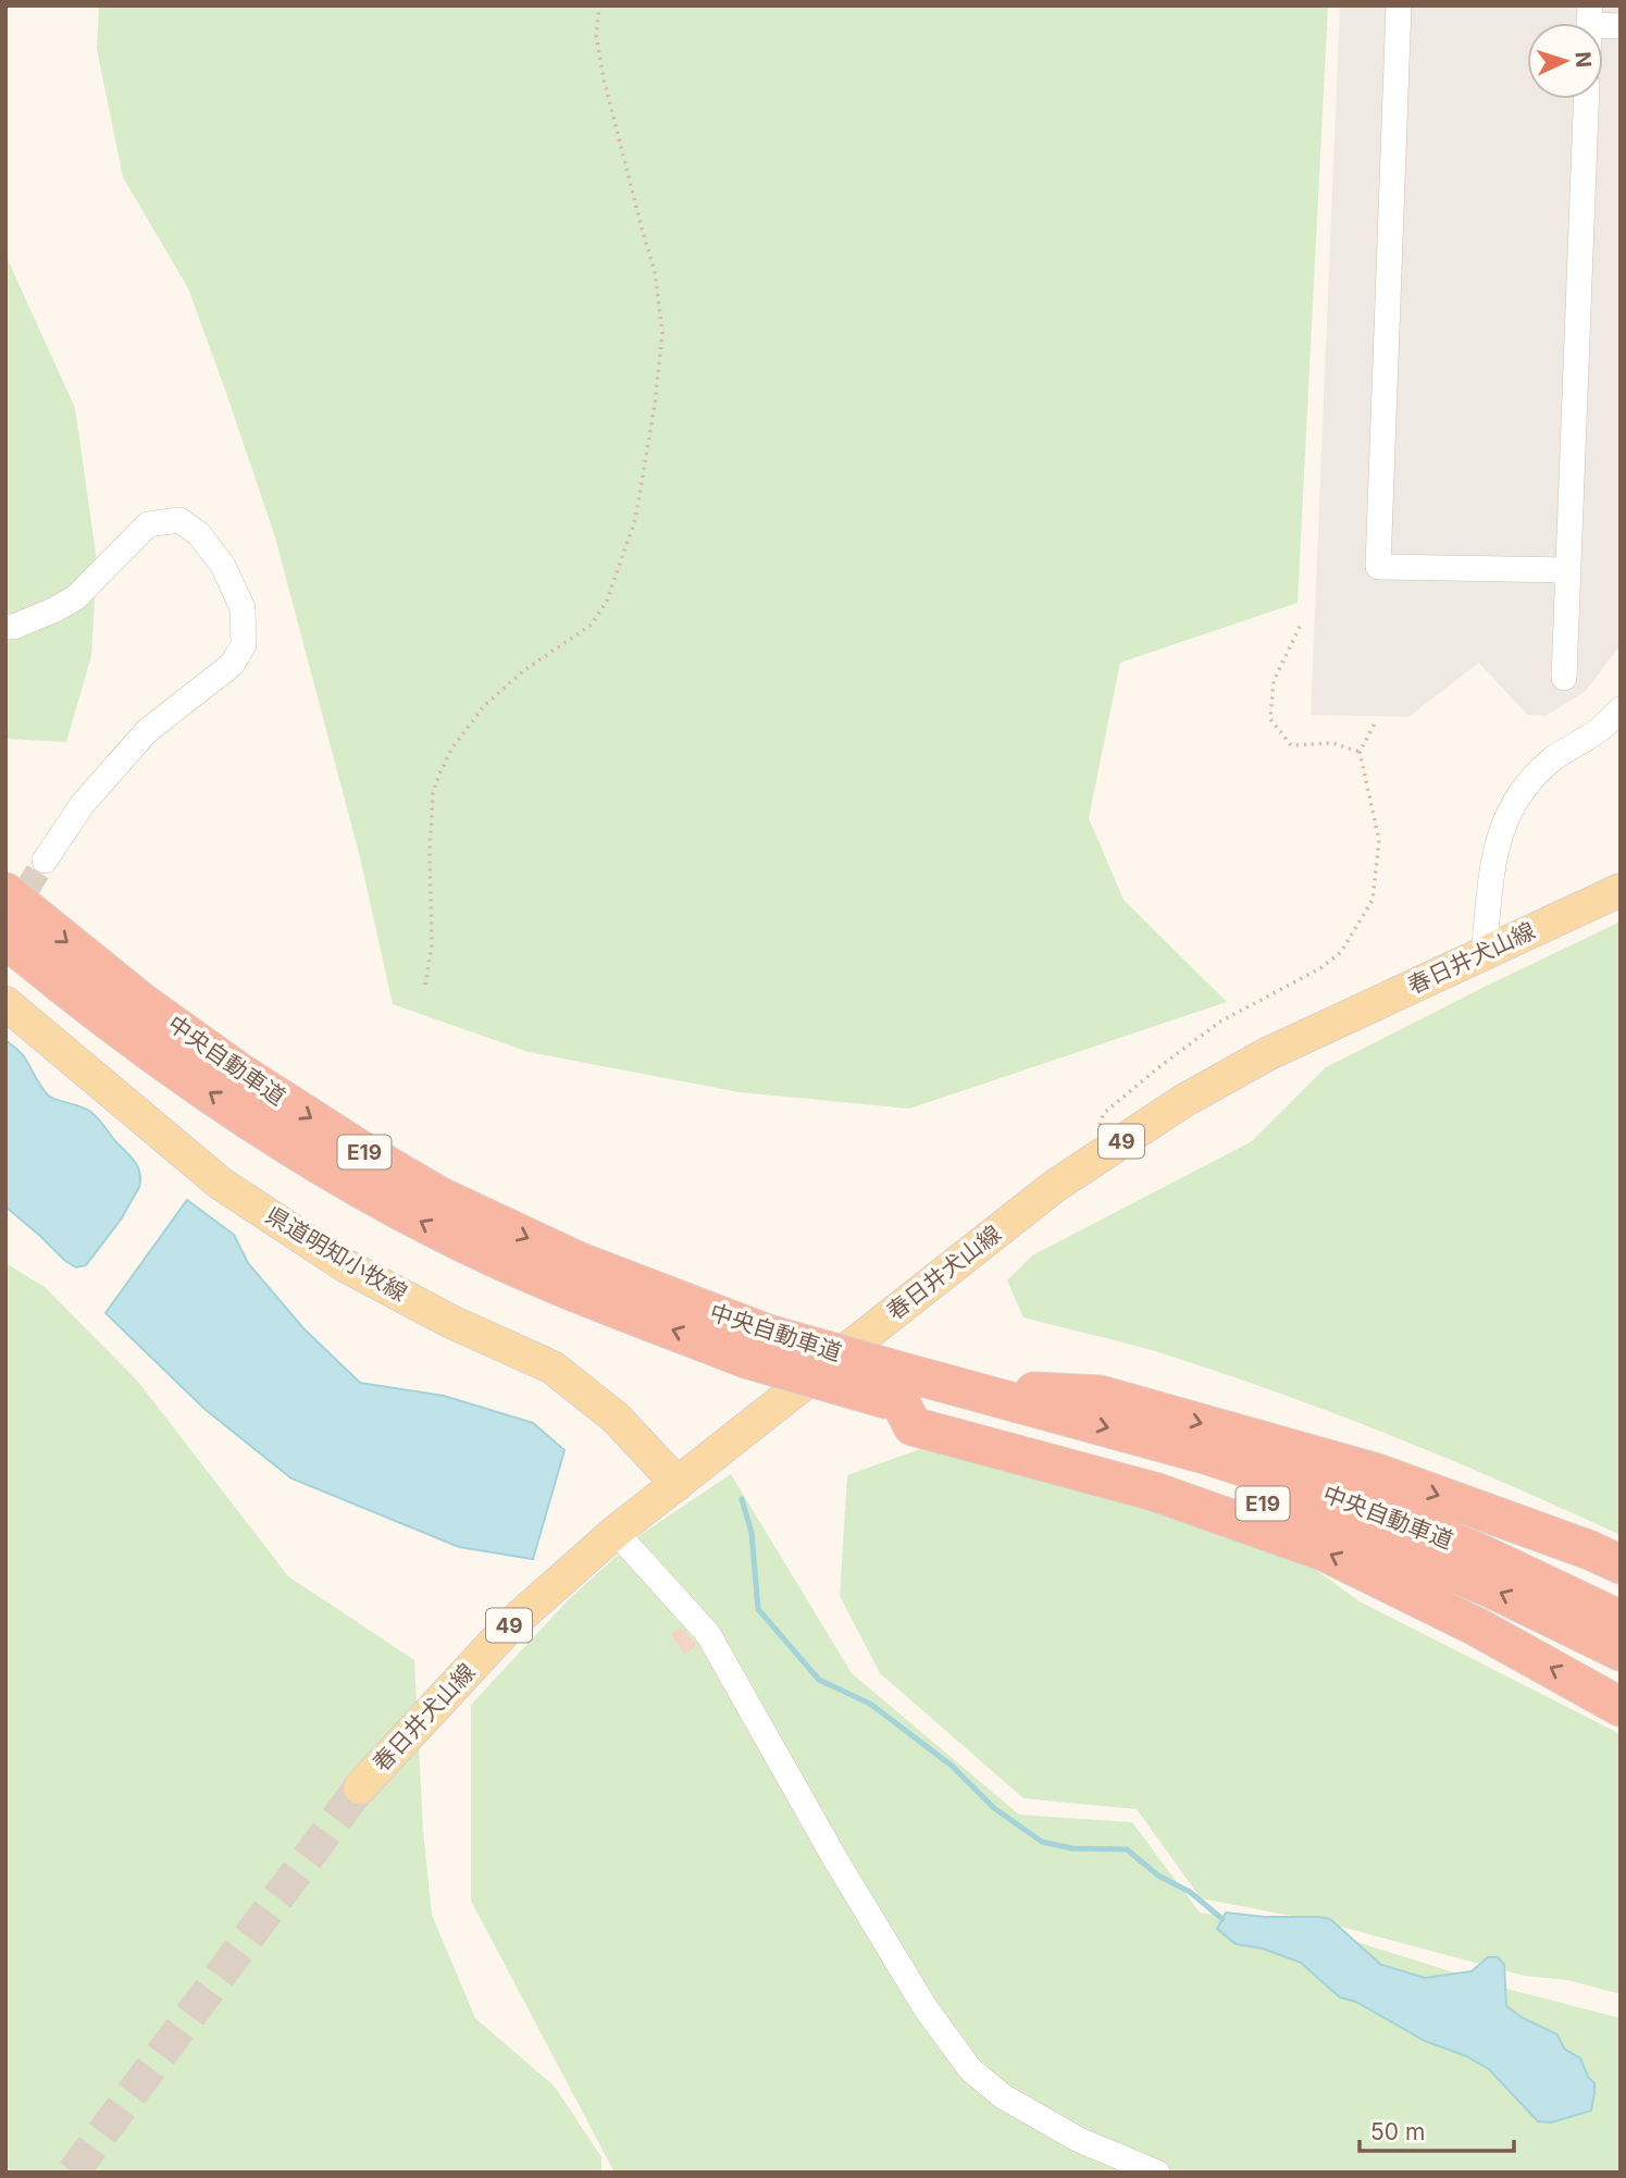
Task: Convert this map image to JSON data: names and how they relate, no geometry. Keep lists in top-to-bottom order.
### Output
{
  "streets": {
    "highway": ["中央自動車道", "E19"],
    "main road": ["春日井犬山線", "49", "県道明知小牧線"]
  },
  "crossings": [
    ["春日井犬山線", "県道明知小牧線"]
  ],
  "scale_bar": "50 m",
  "north": "right"
}
